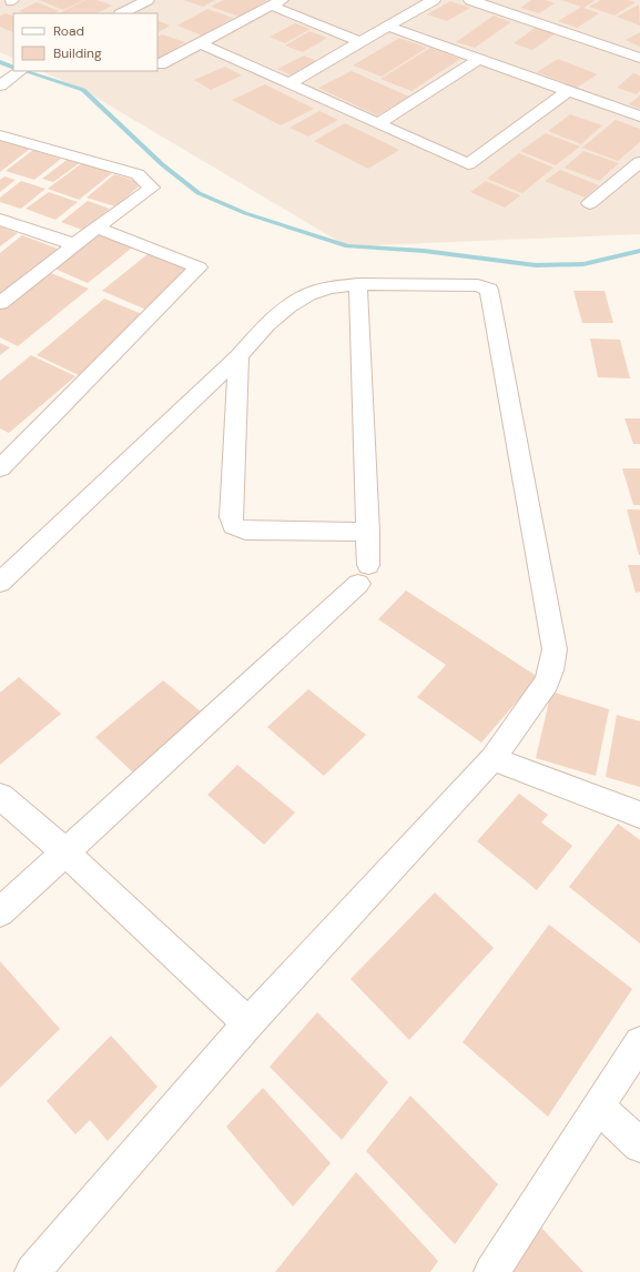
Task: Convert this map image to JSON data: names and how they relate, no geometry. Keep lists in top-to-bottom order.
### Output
{
  "legend": ["Road", "Building"]
}
